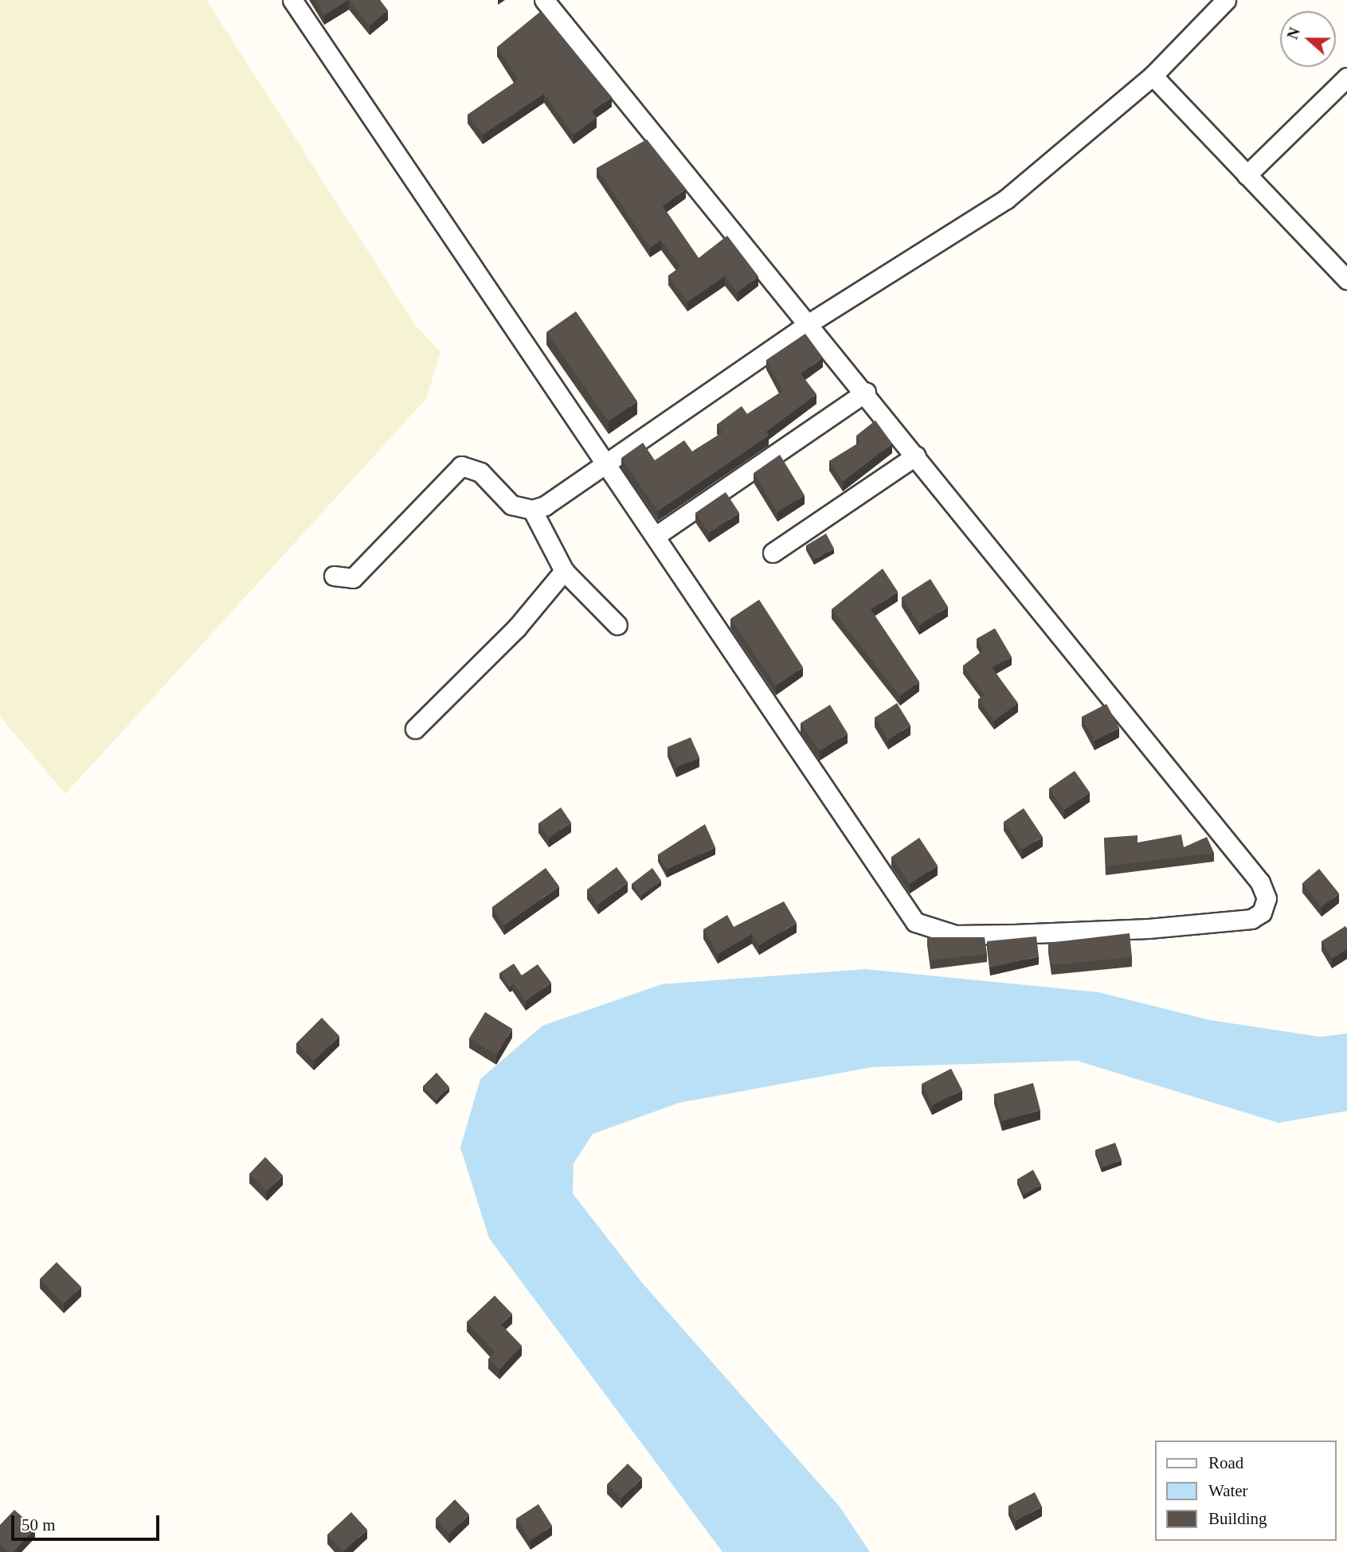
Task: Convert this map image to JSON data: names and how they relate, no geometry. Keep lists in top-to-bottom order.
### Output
{
  "legend": ["Road", "Water", "Building"],
  "scale_bar": "50 m",
  "north": "left"
}
